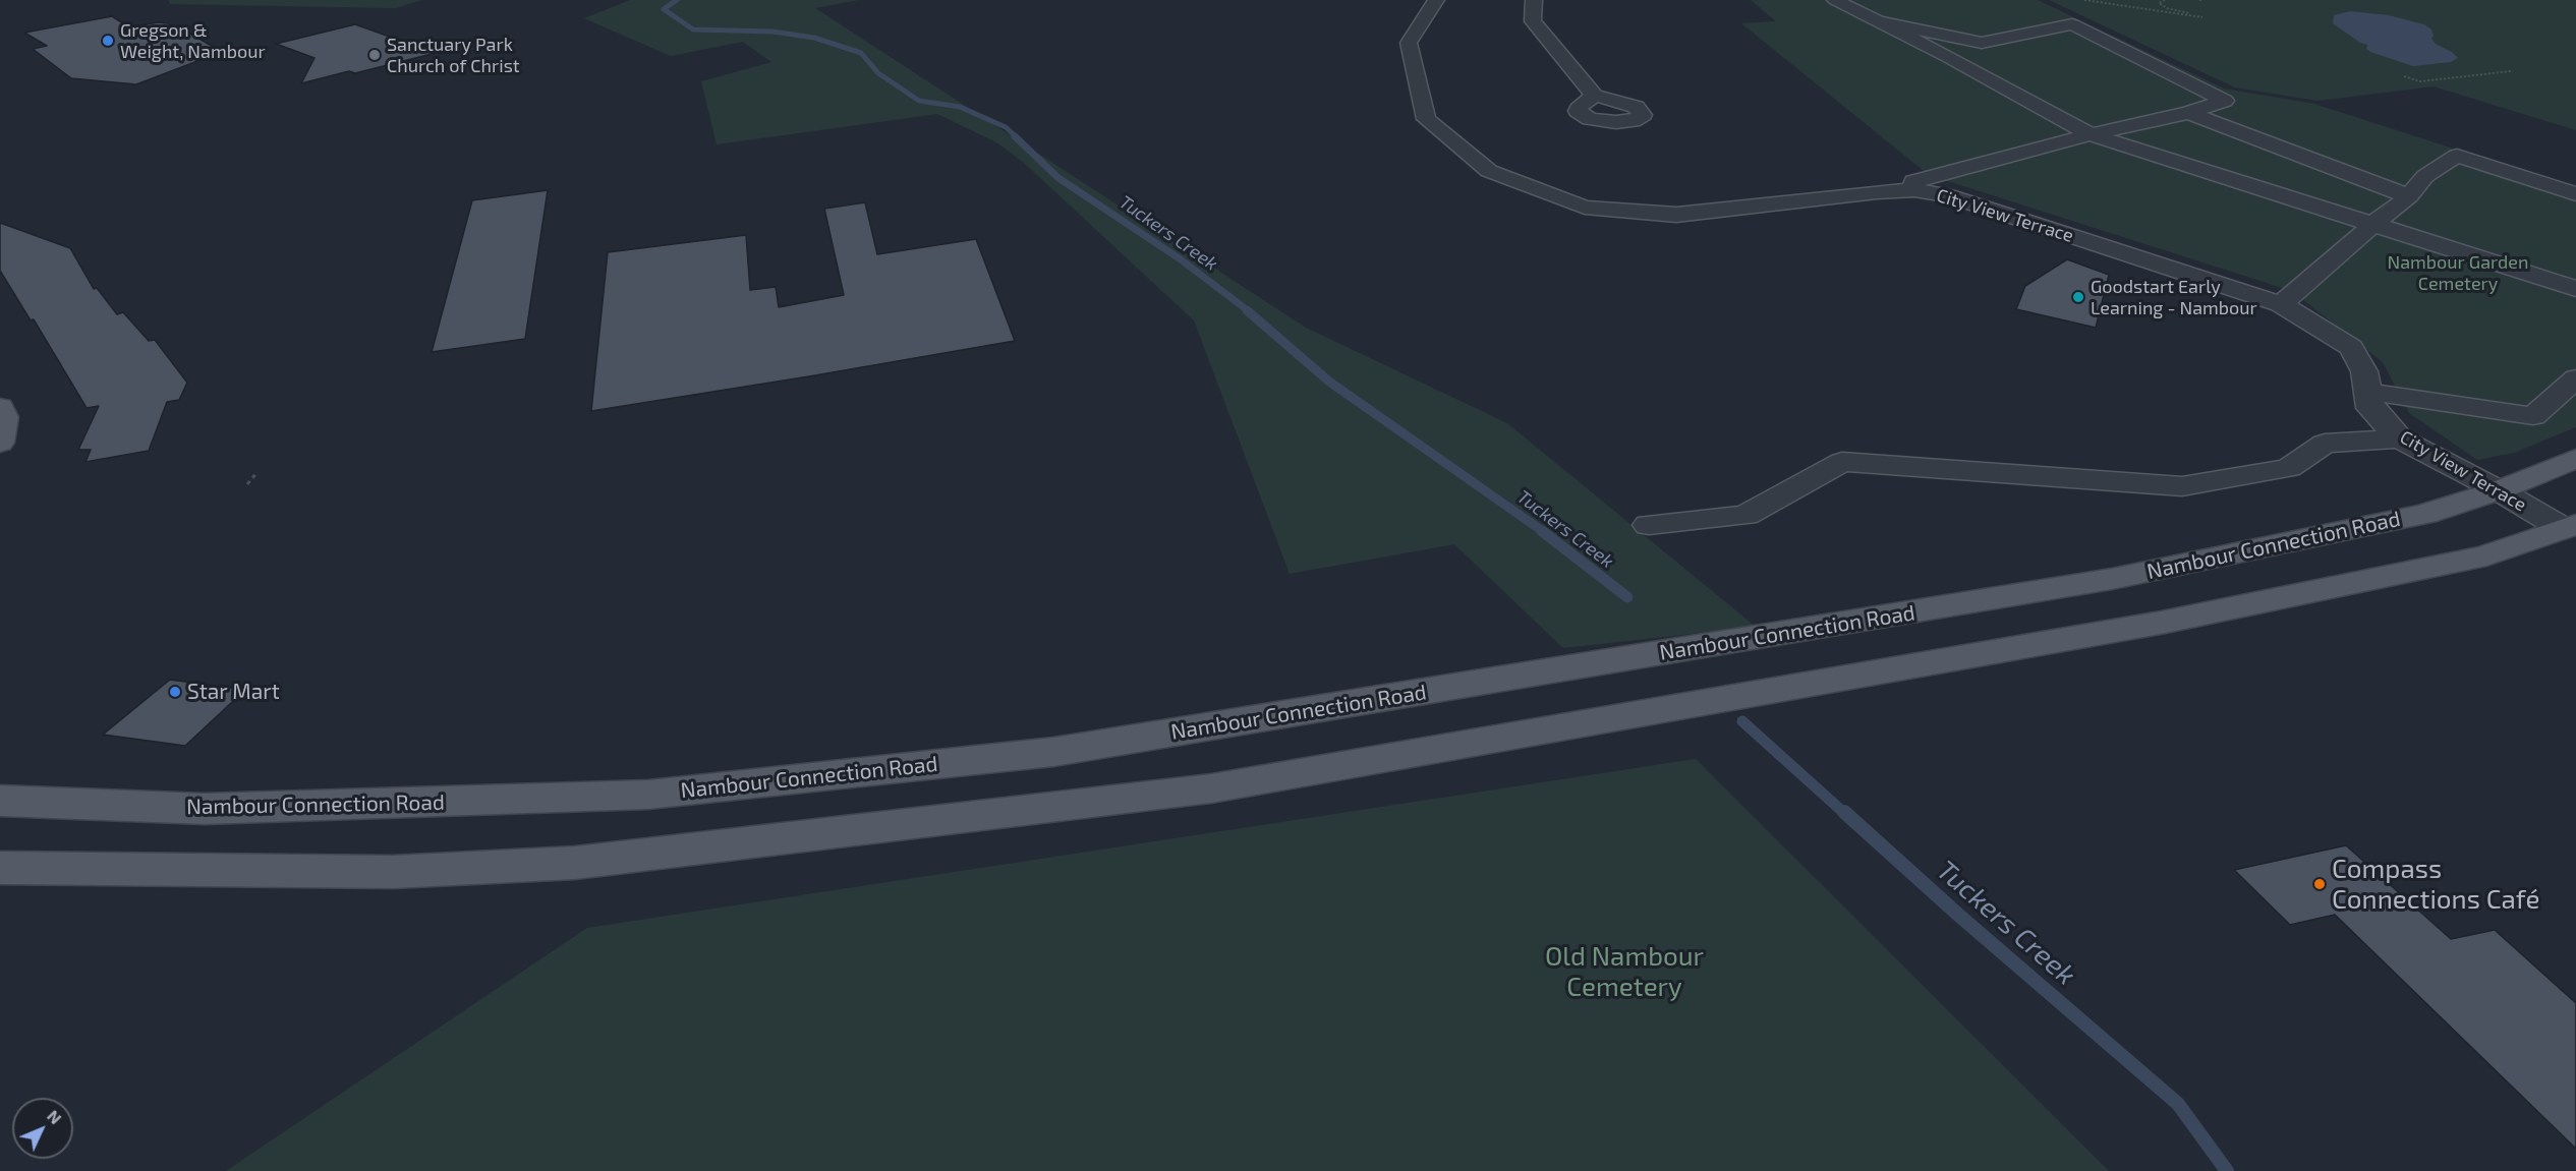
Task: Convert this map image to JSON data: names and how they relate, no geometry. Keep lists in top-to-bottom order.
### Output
{
  "streets": {
    "main road": ["Nambour Connection Road"],
    "street": ["City View Terrace"]
  },
  "crossings": [
    ["City View Terrace", "Nambour Connection Road"]
  ],
  "water": ["Tuckers Creek"],
  "parks": ["Nambour Garden Cemetery", "Old Nambour Cemetery"],
  "places": [
    "Gregson & Weight, Nambour",
    "Sanctuary Park Church of Christ",
    "Goodstart Early Learning - Nambour",
    "Star Mart",
    "Compass Connections Café"
  ],
  "north": "top right"
}
